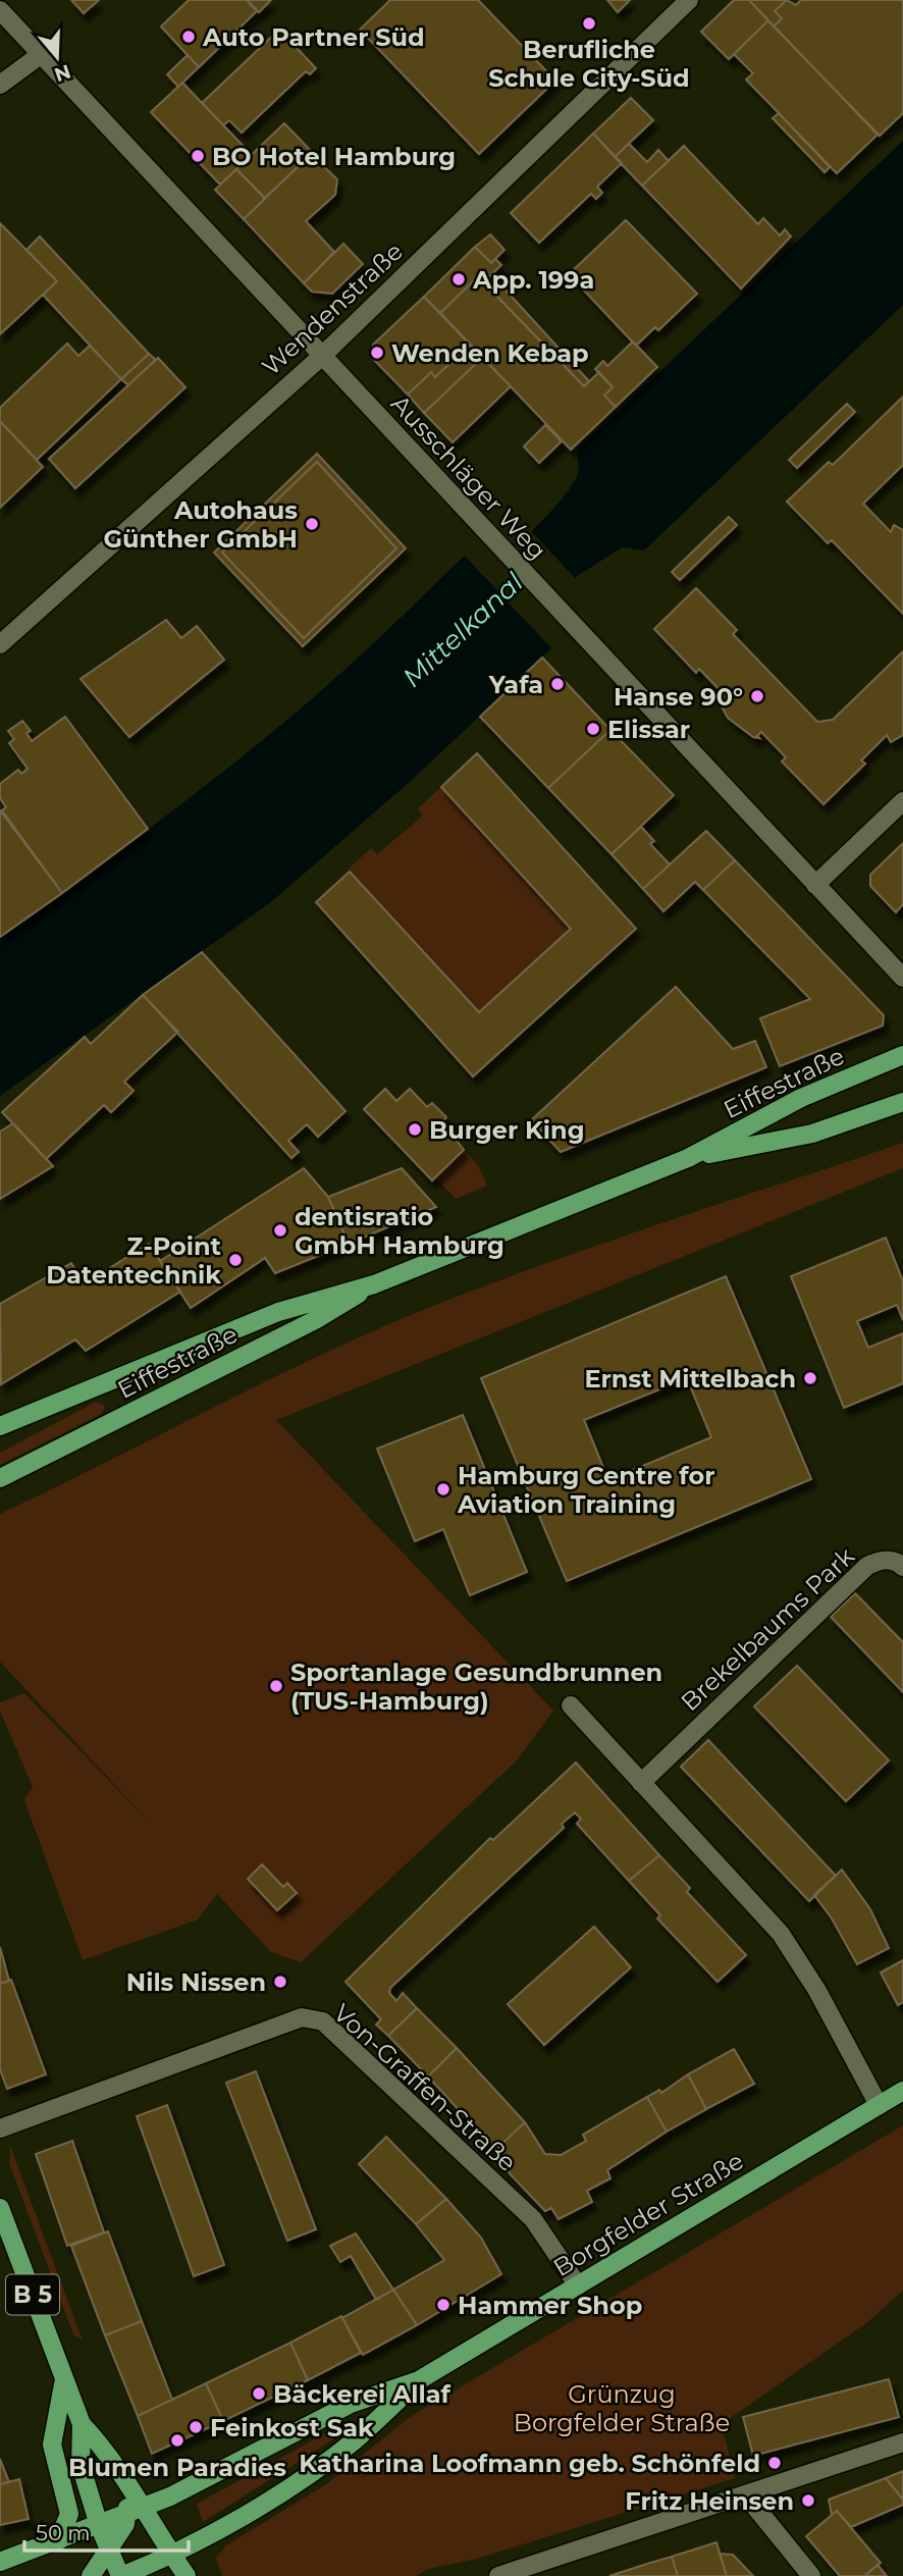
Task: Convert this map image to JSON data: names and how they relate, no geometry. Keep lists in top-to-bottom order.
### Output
{
  "streets": {
    "main road": ["Eiffestraße", "Borgfelder Straße", "B 5"],
    "street": [
      "Wendenstraße",
      "Ausschläger Weg",
      "Brekelbaums Park",
      "Von-Graffen-Straße"
    ]
  },
  "crossings": [
    ["Wendenstraße", "Ausschläger Weg"],
    ["Von-Graffen-Straße", "Borgfelder Straße"],
    ["Borgfelder Straße", "B 5"]
  ],
  "water": ["Mittelkanal"],
  "parks": ["Grünzug Borgfelder Straße"],
  "places": [
    "Berufliche Schule City-Süd",
    "Auto Partner Süd",
    "BO Hotel Hamburg",
    "App. 199a",
    "Wenden Kebap",
    "Autohaus Günther GmbH",
    "Yafa",
    "Hanse 90°",
    "Elissar",
    "Burger King",
    "dentisratio GmbH Hamburg",
    "Z-Point Datentechnik",
    "Ernst Mittelbach",
    "Hamburg Centre for Aviation Training",
    "Sportanlage Gesundbrunnen (TUS-Hamburg)",
    "Nils Nissen",
    "Hammer Shop",
    "Bäckerei Allaf",
    "Feinkost Sak",
    "Blumen Paradies",
    "Katharina Loofmann geb. Schönfeld",
    "Fritz Heinsen"
  ],
  "scale_bar": "50 m",
  "north": "bottom"
}
